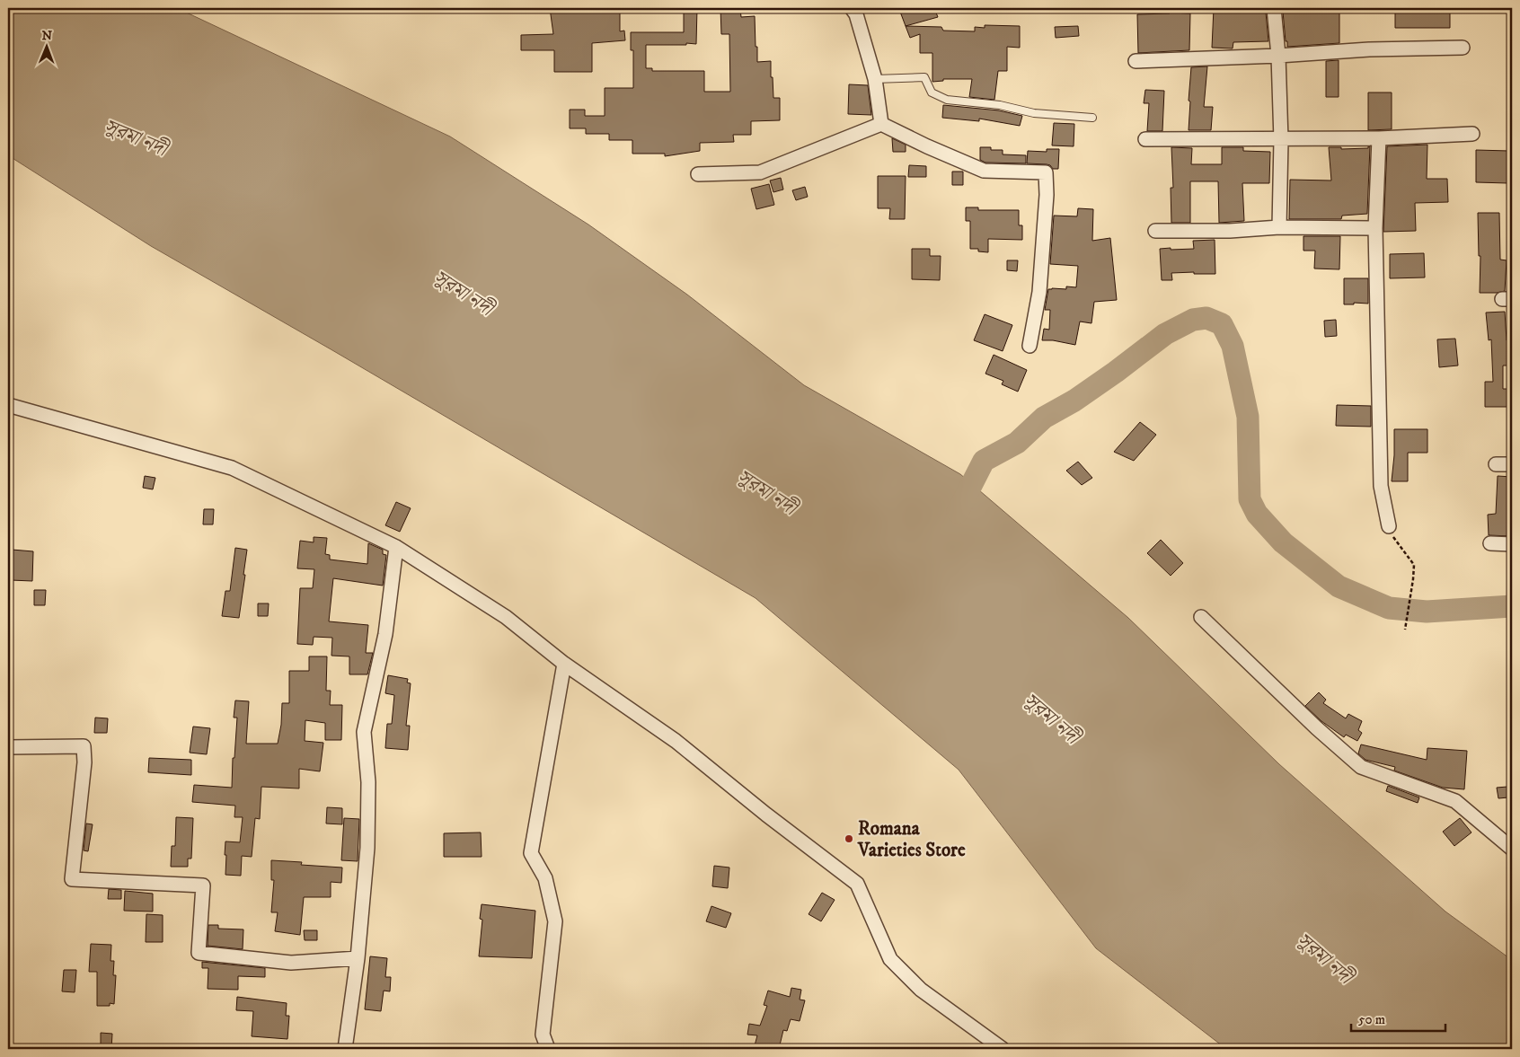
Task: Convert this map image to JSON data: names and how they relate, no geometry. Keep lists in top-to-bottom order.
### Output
{
  "water": ["সুরমা নদী"],
  "places": ["Romana Varieties Store"],
  "scale_bar": "50 m",
  "north": "top"
}
